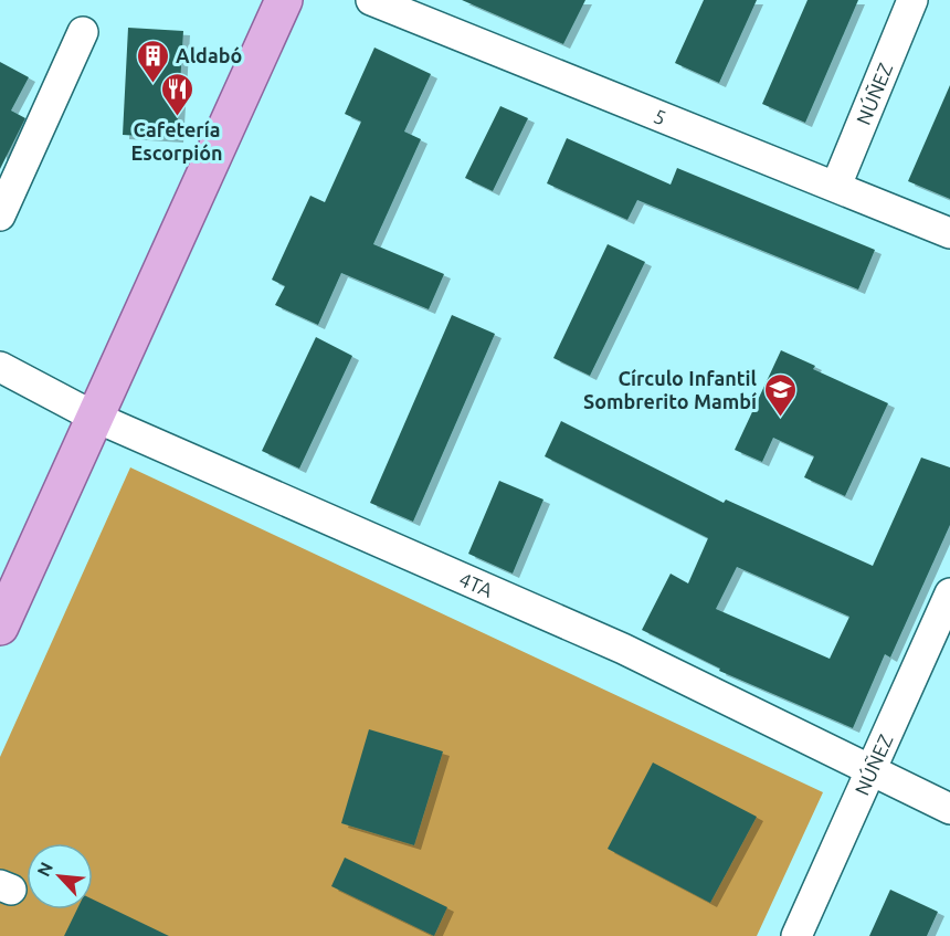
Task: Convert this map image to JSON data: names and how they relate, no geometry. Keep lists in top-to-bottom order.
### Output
{
  "streets": {
    "street": ["NÚÑEZ", "5", "4TA"]
  },
  "crossings": [
    ["NÚÑEZ", "5"],
    ["NÚÑEZ", "4TA"]
  ],
  "places": {
    "building": ["Aldabó"],
    "restaurant": ["Cafetería Escorpión"],
    "school or university": ["Círculo Infantil Sombrerito Mambí"]
  },
  "north": "top left"
}
